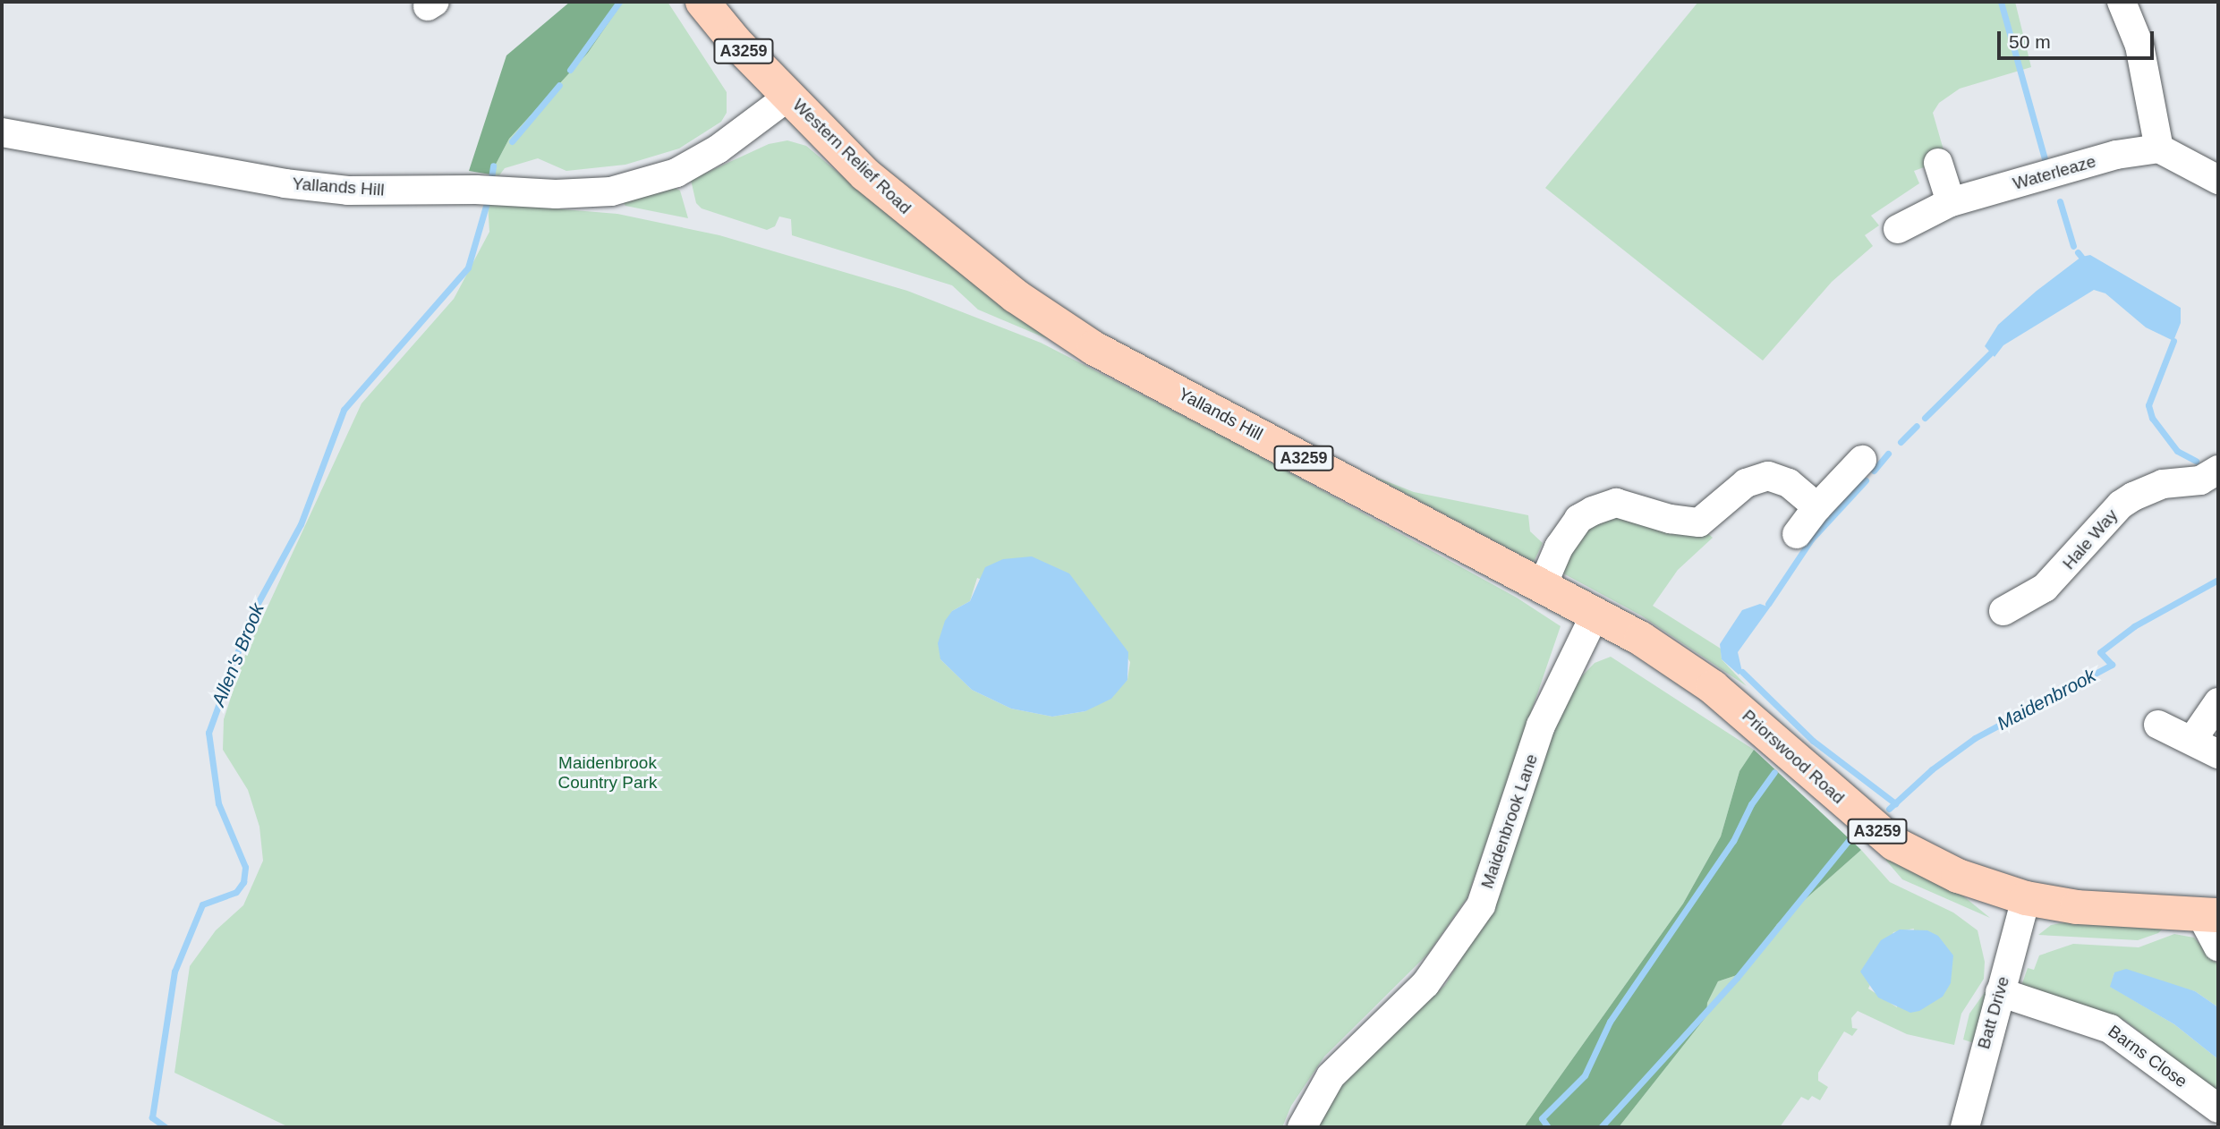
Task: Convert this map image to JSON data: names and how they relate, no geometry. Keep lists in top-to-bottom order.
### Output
{
  "streets": {
    "main road": [
      "A3259",
      "Western Relief Road",
      "Yallands Hill",
      "Priorswood Road"
    ],
    "street": [
      "Waterleaze",
      "Hale Way",
      "Maidenbrook Lane",
      "Batt Drive",
      "Barns Close"
    ]
  },
  "crossings": [
    ["Western Relief Road", "Yallands Hill"],
    ["Yallands Hill", "Priorswood Road"],
    ["Yallands Hill", "Maidenbrook Lane"],
    ["Priorswood Road", "Maidenbrook Lane"],
    ["Priorswood Road", "Batt Drive"],
    ["Batt Drive", "Barns Close"]
  ],
  "water": ["Allen's Brook", "Maidenbrook"],
  "parks": ["Maidenbrook Country Park"],
  "scale_bar": "50 m"
}
